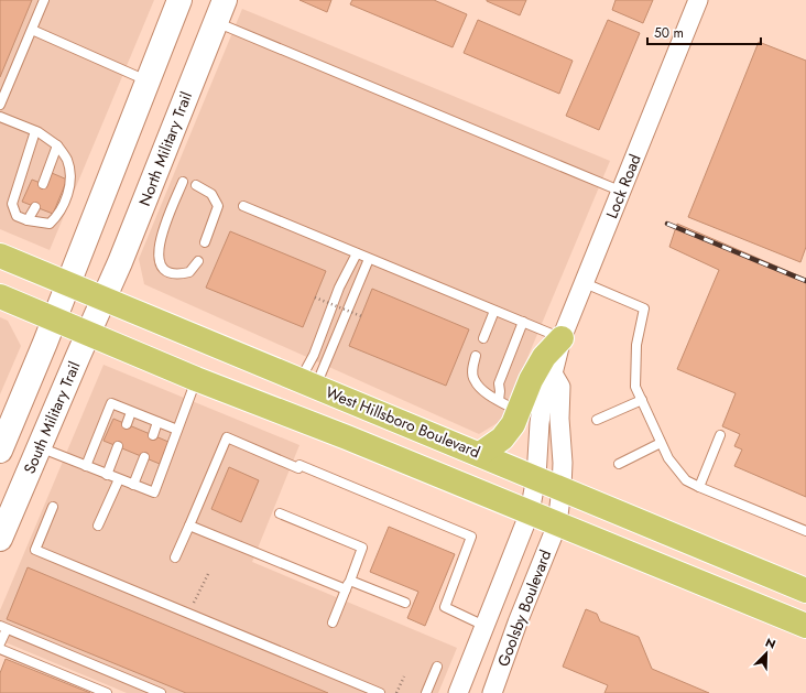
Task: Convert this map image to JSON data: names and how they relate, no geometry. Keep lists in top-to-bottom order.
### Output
{
  "streets": {
    "main road": ["West Hillsboro Boulevard"],
    "street": [
      "North Military Trail",
      "Lock Road",
      "South Military Trail",
      "Goolsby Boulevard"
    ]
  },
  "crossings": [
    ["North Military Trail", "South Military Trail"],
    ["North Military Trail", "West Hillsboro Boulevard"],
    ["Lock Road", "West Hillsboro Boulevard"],
    ["South Military Trail", "West Hillsboro Boulevard"],
    ["West Hillsboro Boulevard", "Goolsby Boulevard"]
  ],
  "scale_bar": "50 m",
  "north": "top right"
}
